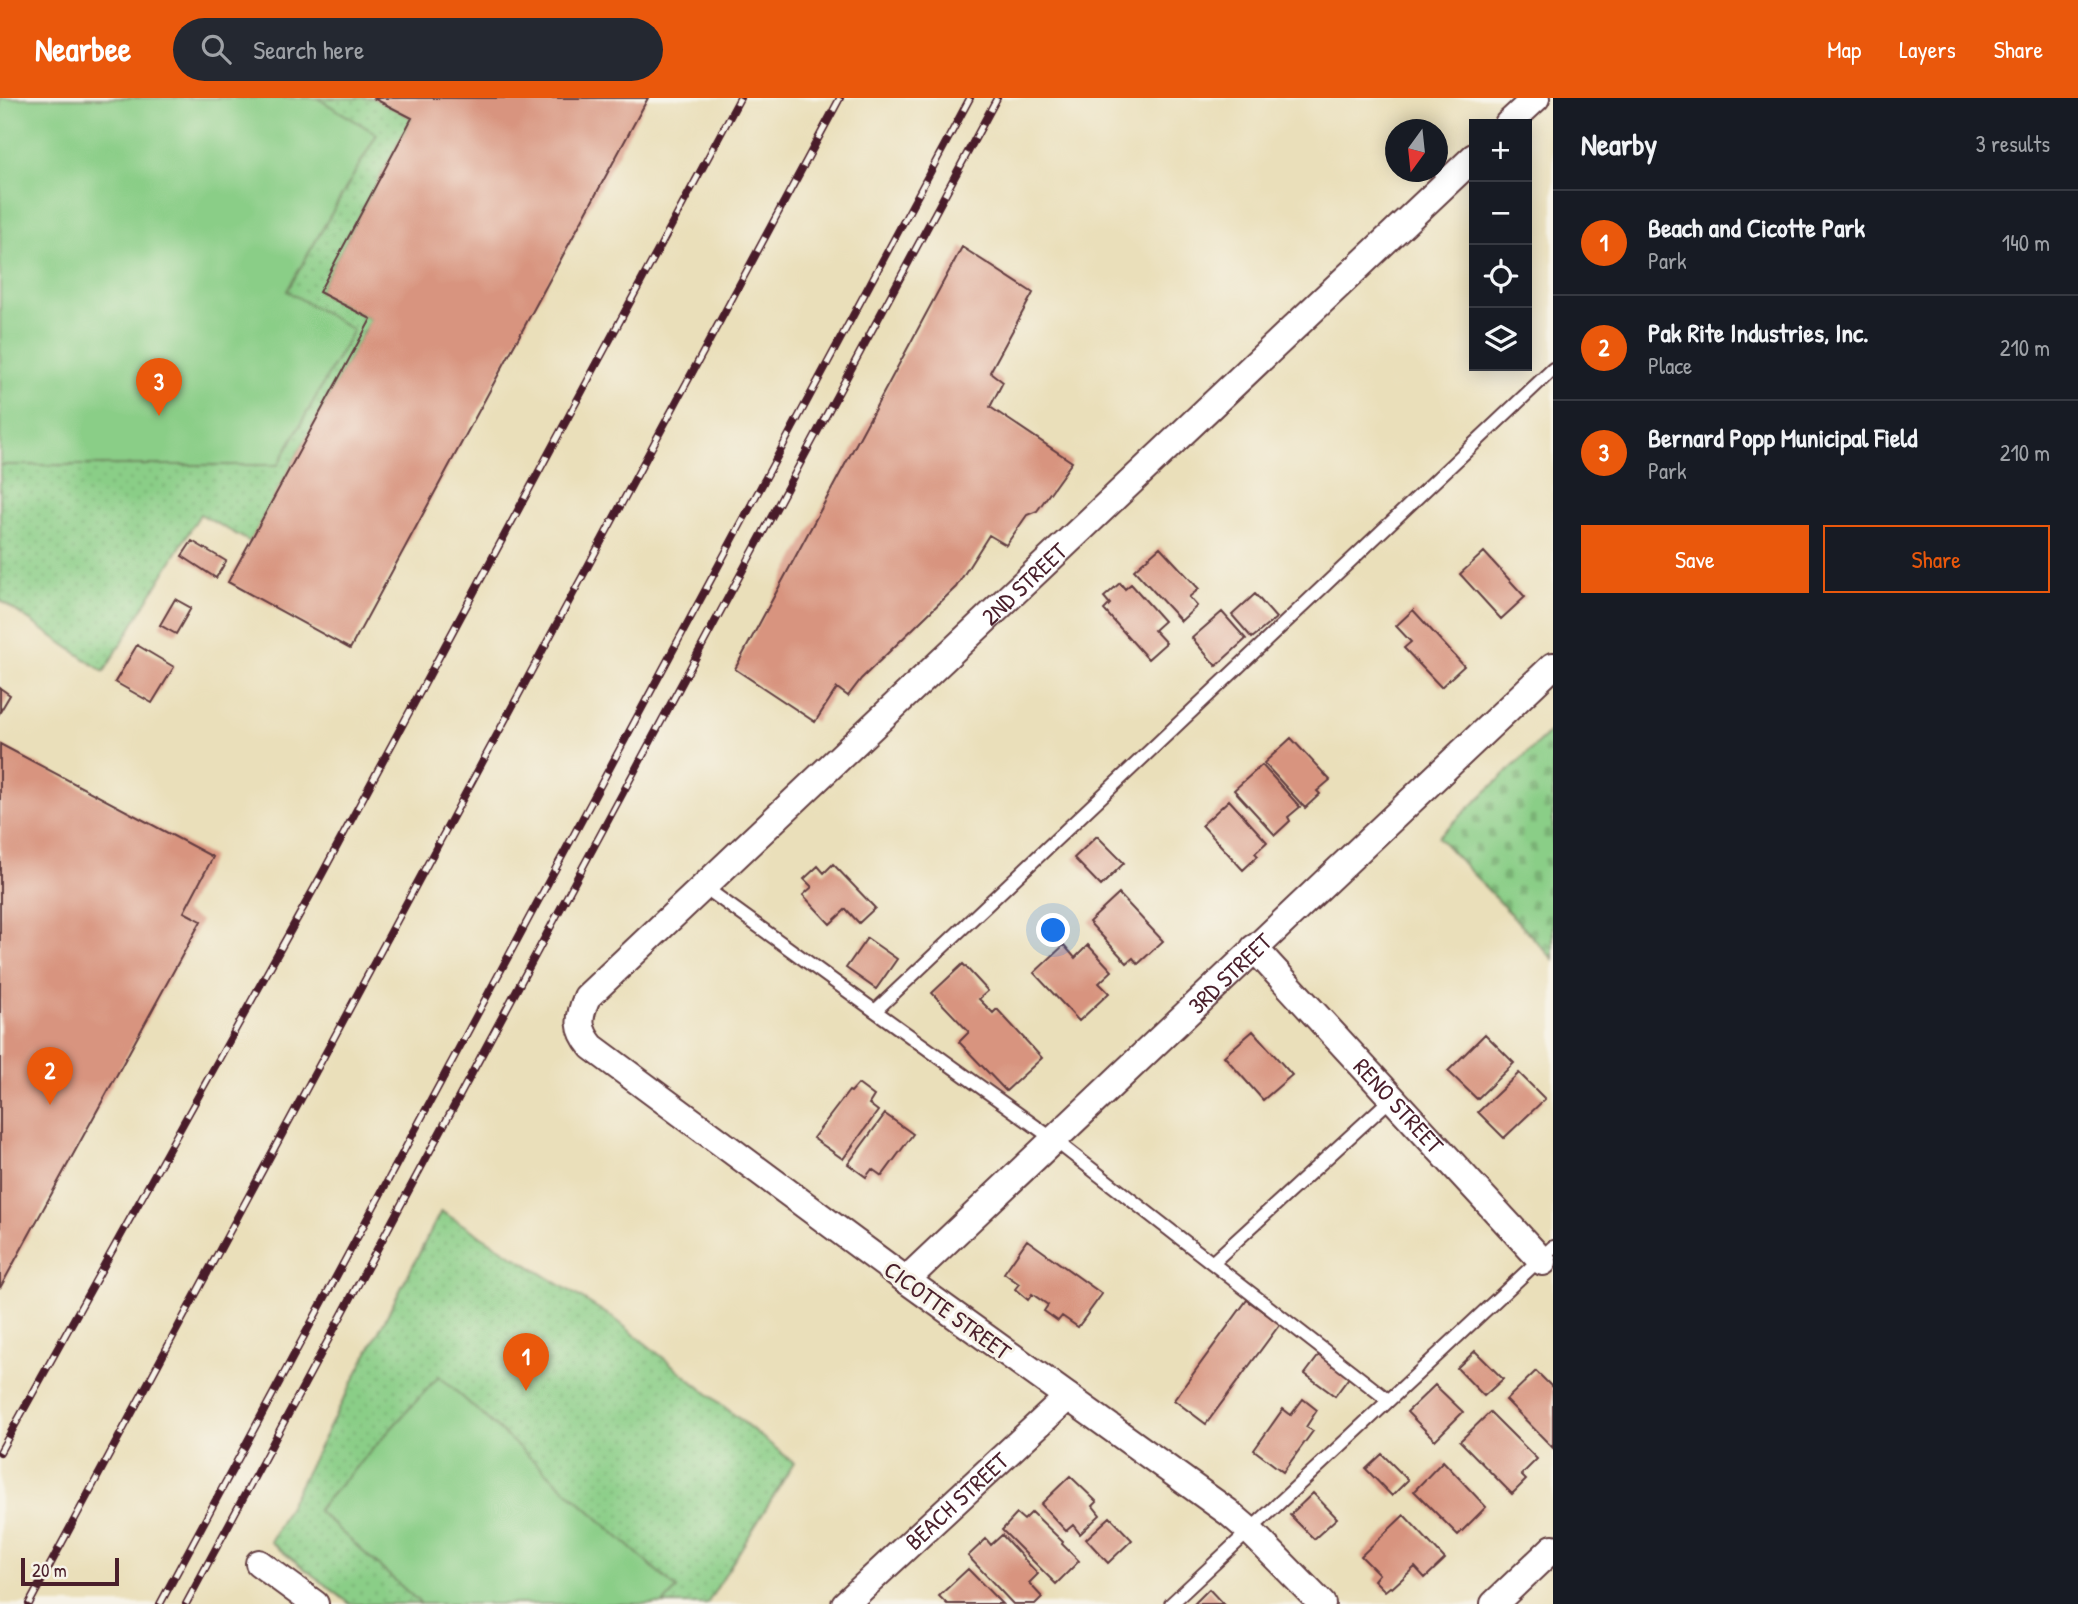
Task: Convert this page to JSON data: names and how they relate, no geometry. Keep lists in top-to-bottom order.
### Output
{
  "streets": {
    "street": [
      "2ND STREET",
      "3RD STREET",
      "RENO STREET",
      "CICOTTE STREET",
      "BEACH STREET"
    ]
  },
  "crossings": [
    ["2ND STREET", "CICOTTE STREET"],
    ["3RD STREET", "RENO STREET"],
    ["3RD STREET", "CICOTTE STREET"],
    ["CICOTTE STREET", "BEACH STREET"]
  ],
  "scale_bar": "20 m",
  "north": "bottom",
  "page": {
    "header": "Nearbee",
    "search": "Search here",
    "nav": ["Map", "Layers", "Share"],
    "heading": ["Nearby", "3 results"],
    "map_buttons": ["+", "−"],
    "list": [
      {
        "mark": "1",
        "name": "Beach and Cicotte Park",
        "note": "Park",
        "value": "140 m"
      },
      {
        "mark": "2",
        "name": "Pak Rite Industries, Inc.",
        "note": "Place",
        "value": "210 m"
      },
      {
        "mark": "3",
        "name": "Bernard Popp Municipal Field",
        "note": "Park",
        "value": "210 m"
      }
    ],
    "pins": ["3", "2", "1"],
    "buttons": ["Save", "Share"],
    "scale": "20 m"
  }
}
